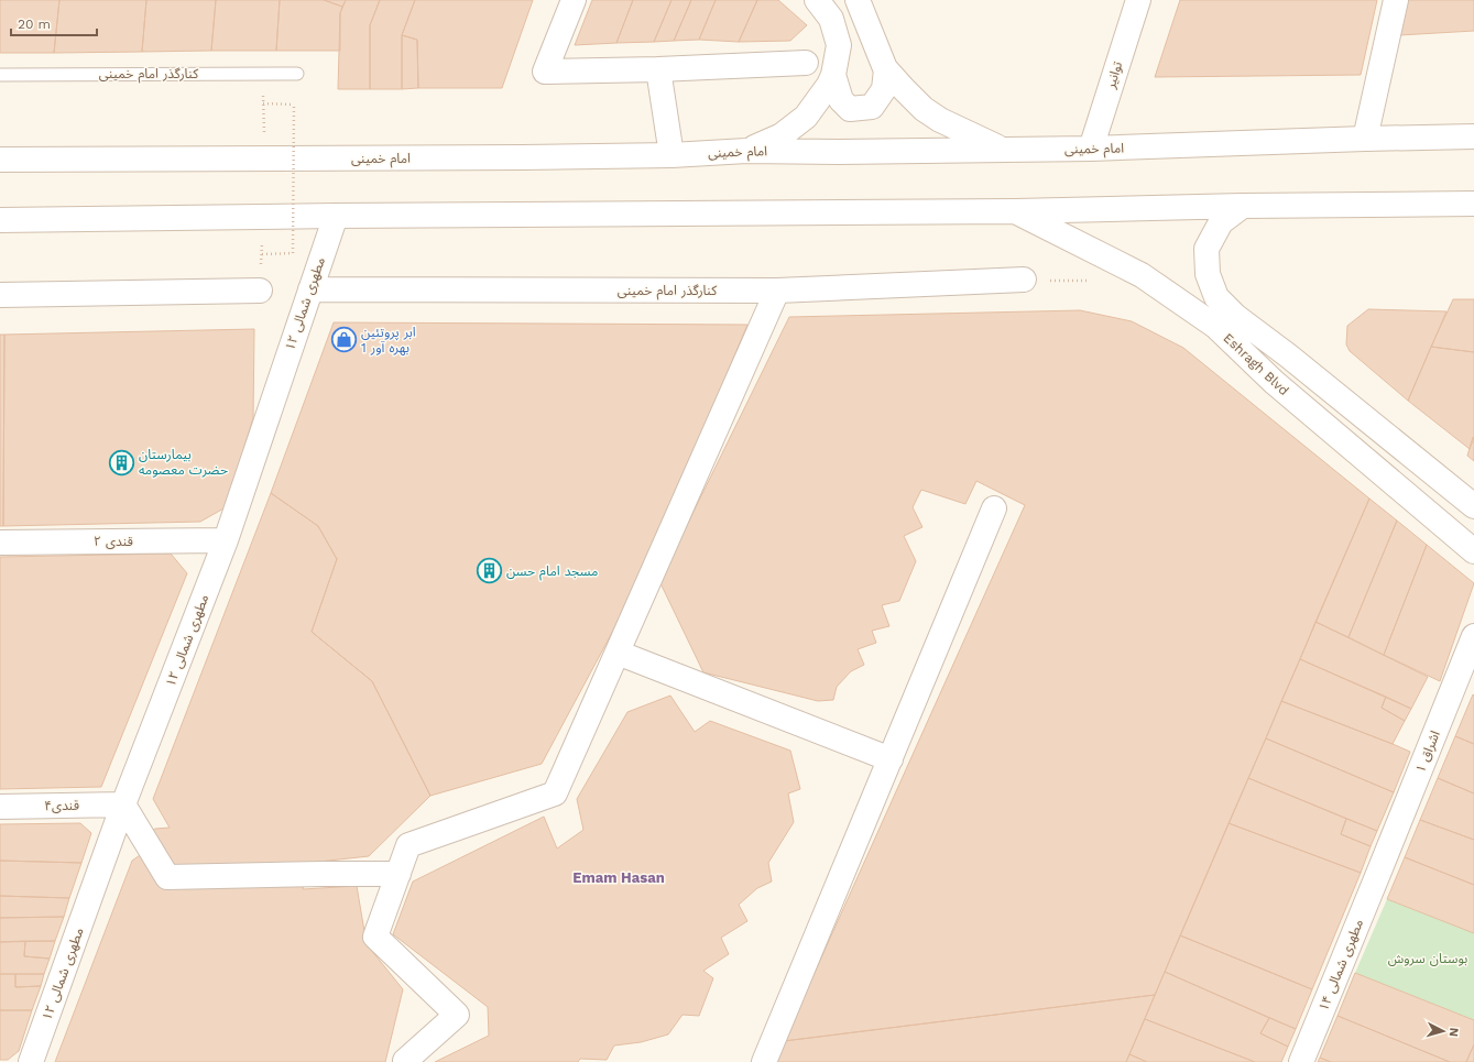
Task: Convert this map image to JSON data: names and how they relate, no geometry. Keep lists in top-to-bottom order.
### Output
{
  "streets": {
    "street": [
      "کنارگذر امام خمینی",
      "توانیر",
      "امام خمینی",
      "مطهری شمالی ۱۲",
      "Eshragh Blvd",
      "قندی ۲",
      "اشراق ۱",
      "قندی۴",
      "مطهری شمالی ۱۴"
    ]
  },
  "crossings": [
    ["کنارگذر امام خمینی", "مطهری شمالی ۱۲"],
    ["توانیر", "امام خمینی"],
    ["مطهری شمالی ۱۲", "قندی ۲"],
    ["مطهری شمالی ۱۲", "قندی۴"],
    ["اشراق ۱", "مطهری شمالی ۱۴"]
  ],
  "districts": ["Emam Hasan"],
  "parks": ["بوستان سروش"],
  "places": {
    "shop": ["ابر پروتئین بهره آور 1"],
    "building": ["بیمارستان حضرت معصومه", "مسجد امام حسن"]
  },
  "scale_bar": "20 m",
  "north": "right"
}
